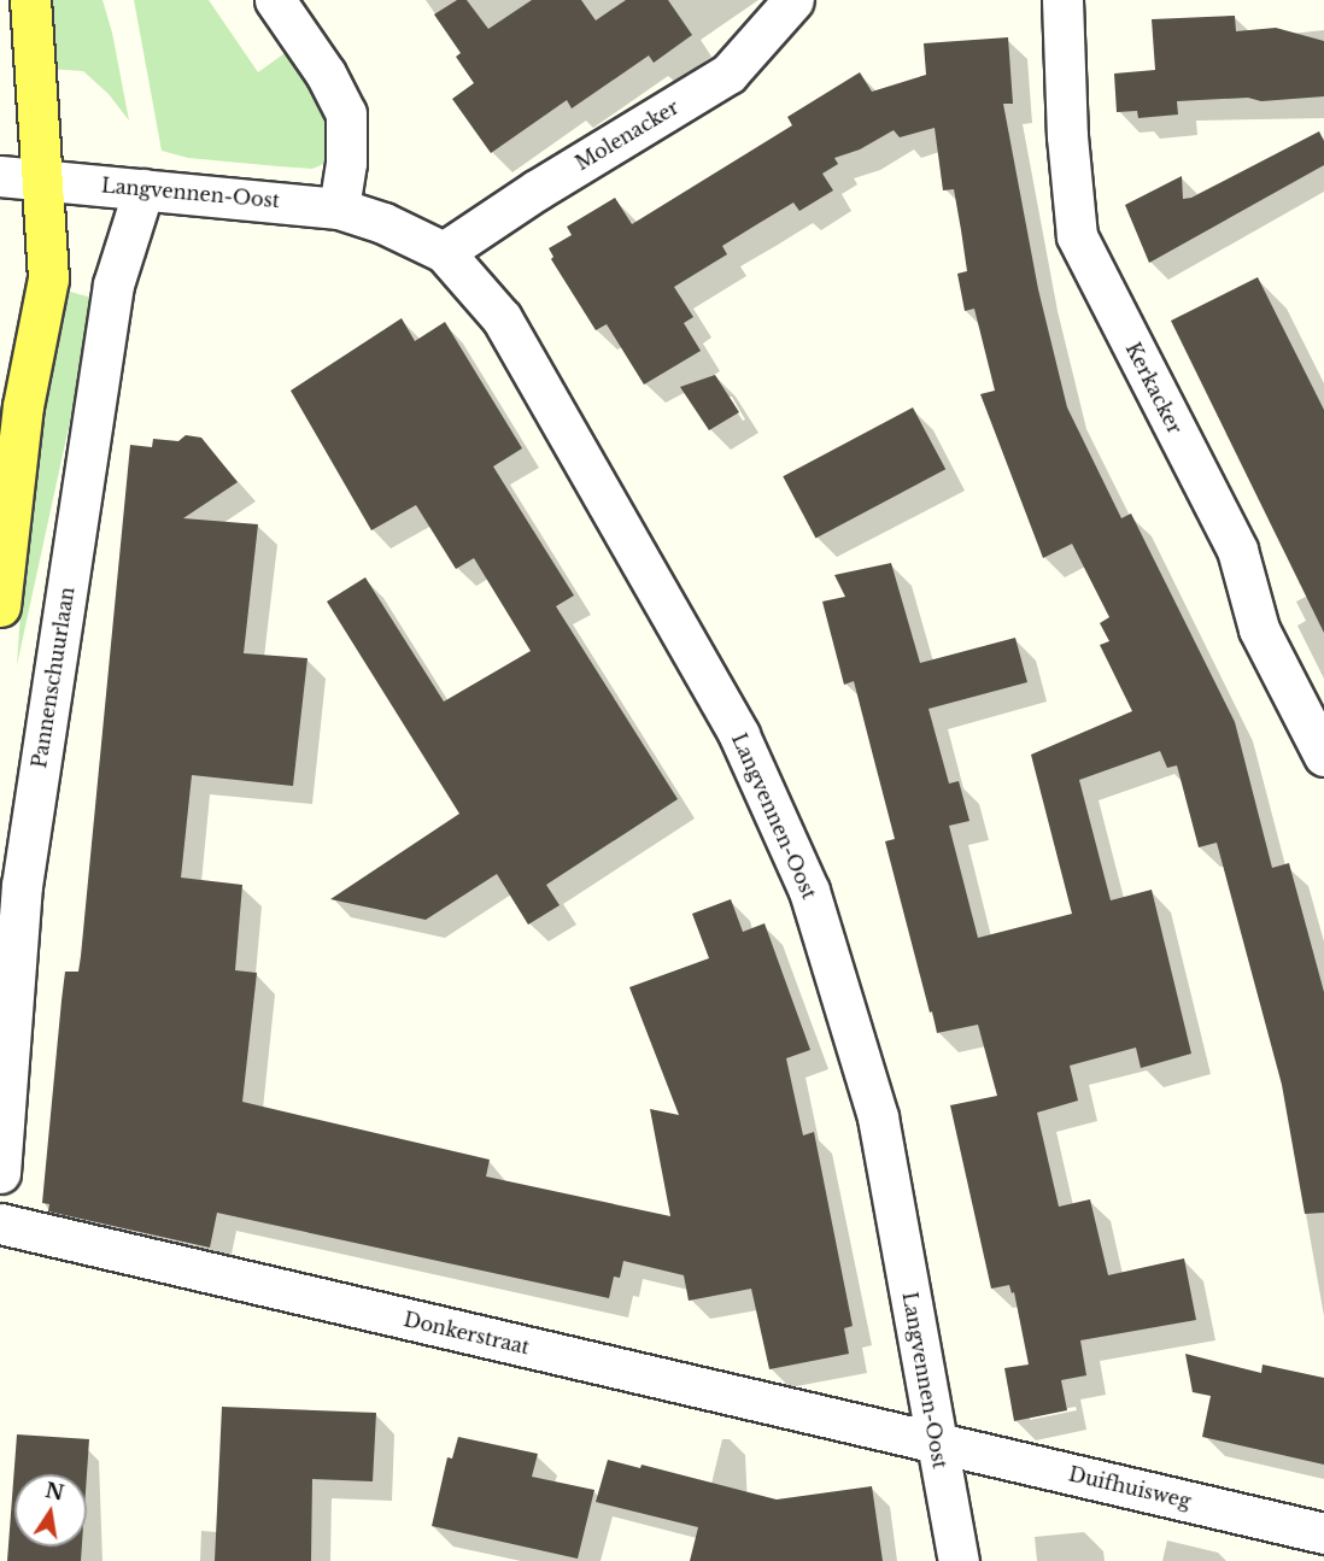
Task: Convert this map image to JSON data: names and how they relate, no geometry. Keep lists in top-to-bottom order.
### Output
{
  "streets": {
    "street": [
      "Molenacker",
      "Langvennen-Oost",
      "Kerkacker",
      "Pannenschuurlaan",
      "Donkerstraat",
      "Duifhuisweg"
    ]
  },
  "crossings": [
    ["Molenacker", "Langvennen-Oost"],
    ["Langvennen-Oost", "Pannenschuurlaan"],
    ["Langvennen-Oost", "Donkerstraat"],
    ["Langvennen-Oost", "Duifhuisweg"],
    ["Donkerstraat", "Duifhuisweg"]
  ],
  "north": "top"
}
